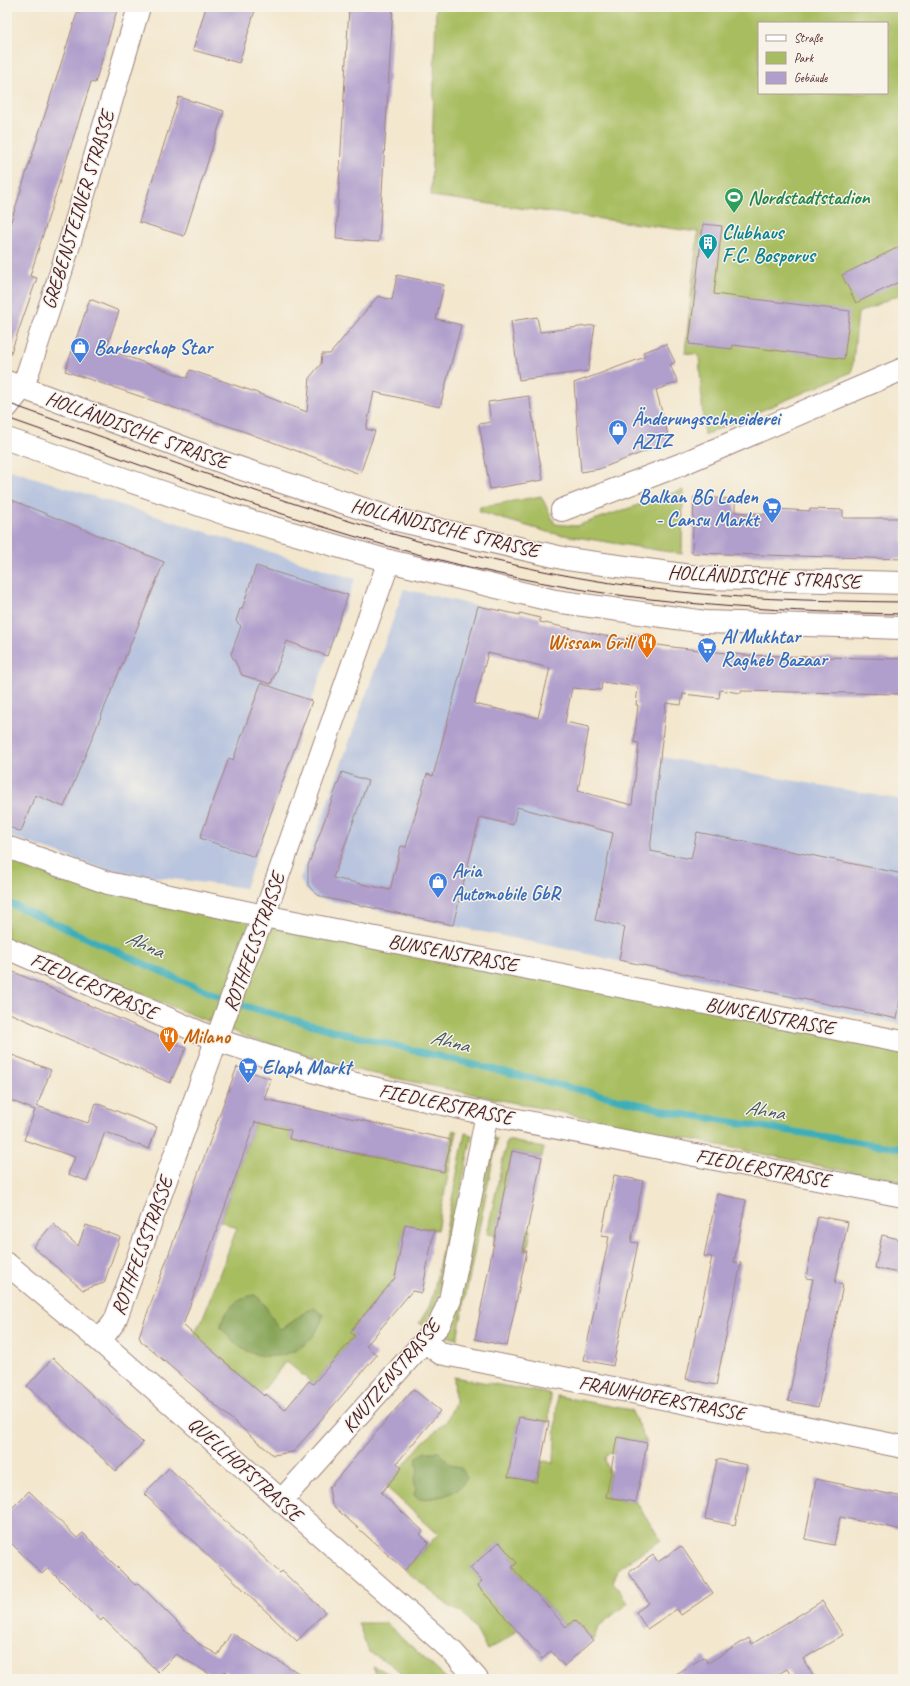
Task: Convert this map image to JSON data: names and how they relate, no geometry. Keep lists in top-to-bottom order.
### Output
{
  "streets": {
    "street": [
      "GREBENSTEINER STRASSE",
      "HOLLÄNDISCHE STRASSE",
      "ROTHFELSSTRASSE",
      "BUNSENSTRASSE",
      "FIEDLERSTRASSE",
      "KNUTZENSTRASSE",
      "FRAUNHOFERSTRASSE",
      "QUELLHOFSTRASSE"
    ]
  },
  "crossings": [
    ["GREBENSTEINER STRASSE", "HOLLÄNDISCHE STRASSE"],
    ["ROTHFELSSTRASSE", "BUNSENSTRASSE"],
    ["ROTHFELSSTRASSE", "FIEDLERSTRASSE"],
    ["ROTHFELSSTRASSE", "QUELLHOFSTRASSE"],
    ["FIEDLERSTRASSE", "KNUTZENSTRASSE"],
    ["KNUTZENSTRASSE", "FRAUNHOFERSTRASSE"],
    ["KNUTZENSTRASSE", "QUELLHOFSTRASSE"]
  ],
  "water": ["Ahna"],
  "places": {
    "sports": ["Nordstadtstadion"],
    "building": ["Clubhaus F.C. Bosporus"],
    "shop": ["Barbershop Star", "Änderungsschneiderei AZIZ", "Aria Automobile GbR"],
    "supermarket": ["Balkan BG Laden - Cansu Markt", "Al Mukhtar Ragheb Bazaar", "Elaph Markt"],
    "restaurant": ["Wissam Grill", "Milano"]
  },
  "legend": ["Straße", "Park", "Gebäude"]
}
